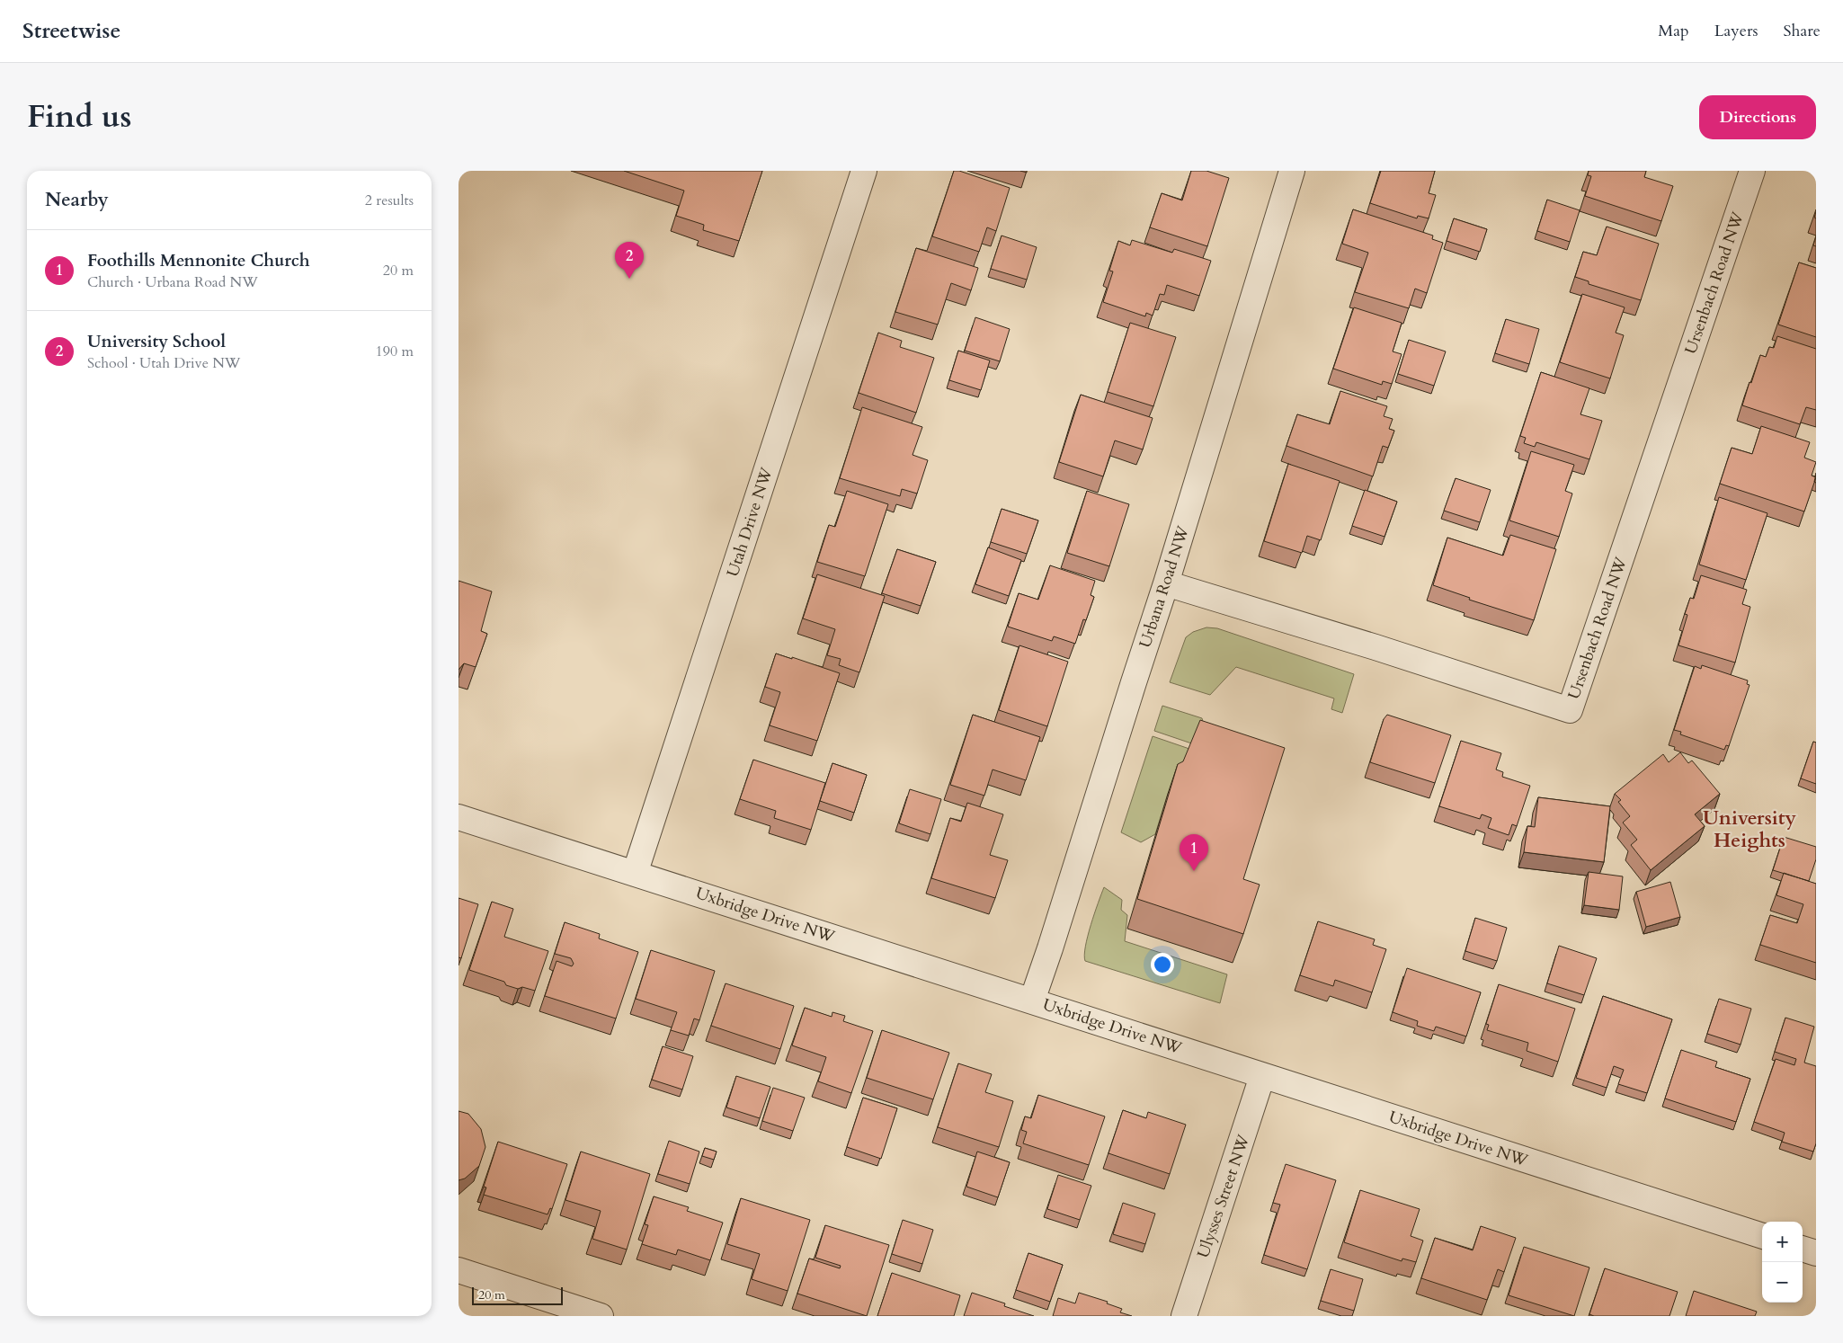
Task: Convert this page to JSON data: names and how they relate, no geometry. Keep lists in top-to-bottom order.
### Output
{
  "streets": {
    "street": [
      "Ursenbach Road NW",
      "Utah Drive NW",
      "Urbana Road NW",
      "Uxbridge Drive NW",
      "Ulysses Street NW"
    ]
  },
  "crossings": [
    ["Ursenbach Road NW", "Urbana Road NW"],
    ["Utah Drive NW", "Uxbridge Drive NW"],
    ["Urbana Road NW", "Uxbridge Drive NW"],
    ["Uxbridge Drive NW", "Ulysses Street NW"]
  ],
  "districts": ["University Heights"],
  "scale_bar": "20 m",
  "page": {
    "header": "Streetwise",
    "nav": ["Map", "Layers", "Share"],
    "title": "Find us",
    "buttons": "Directions",
    "heading": ["Nearby", "2 results"],
    "list": [
      {
        "mark": "1",
        "name": "Foothills Mennonite Church",
        "note": "Church · Urbana Road NW",
        "value": "20 m"
      },
      {
        "mark": "2",
        "name": "University School",
        "note": "School · Utah Drive NW",
        "value": "190 m"
      }
    ],
    "pins": ["2", "1"],
    "map_buttons": ["+", "−"],
    "scale": "20 m"
  }
}
